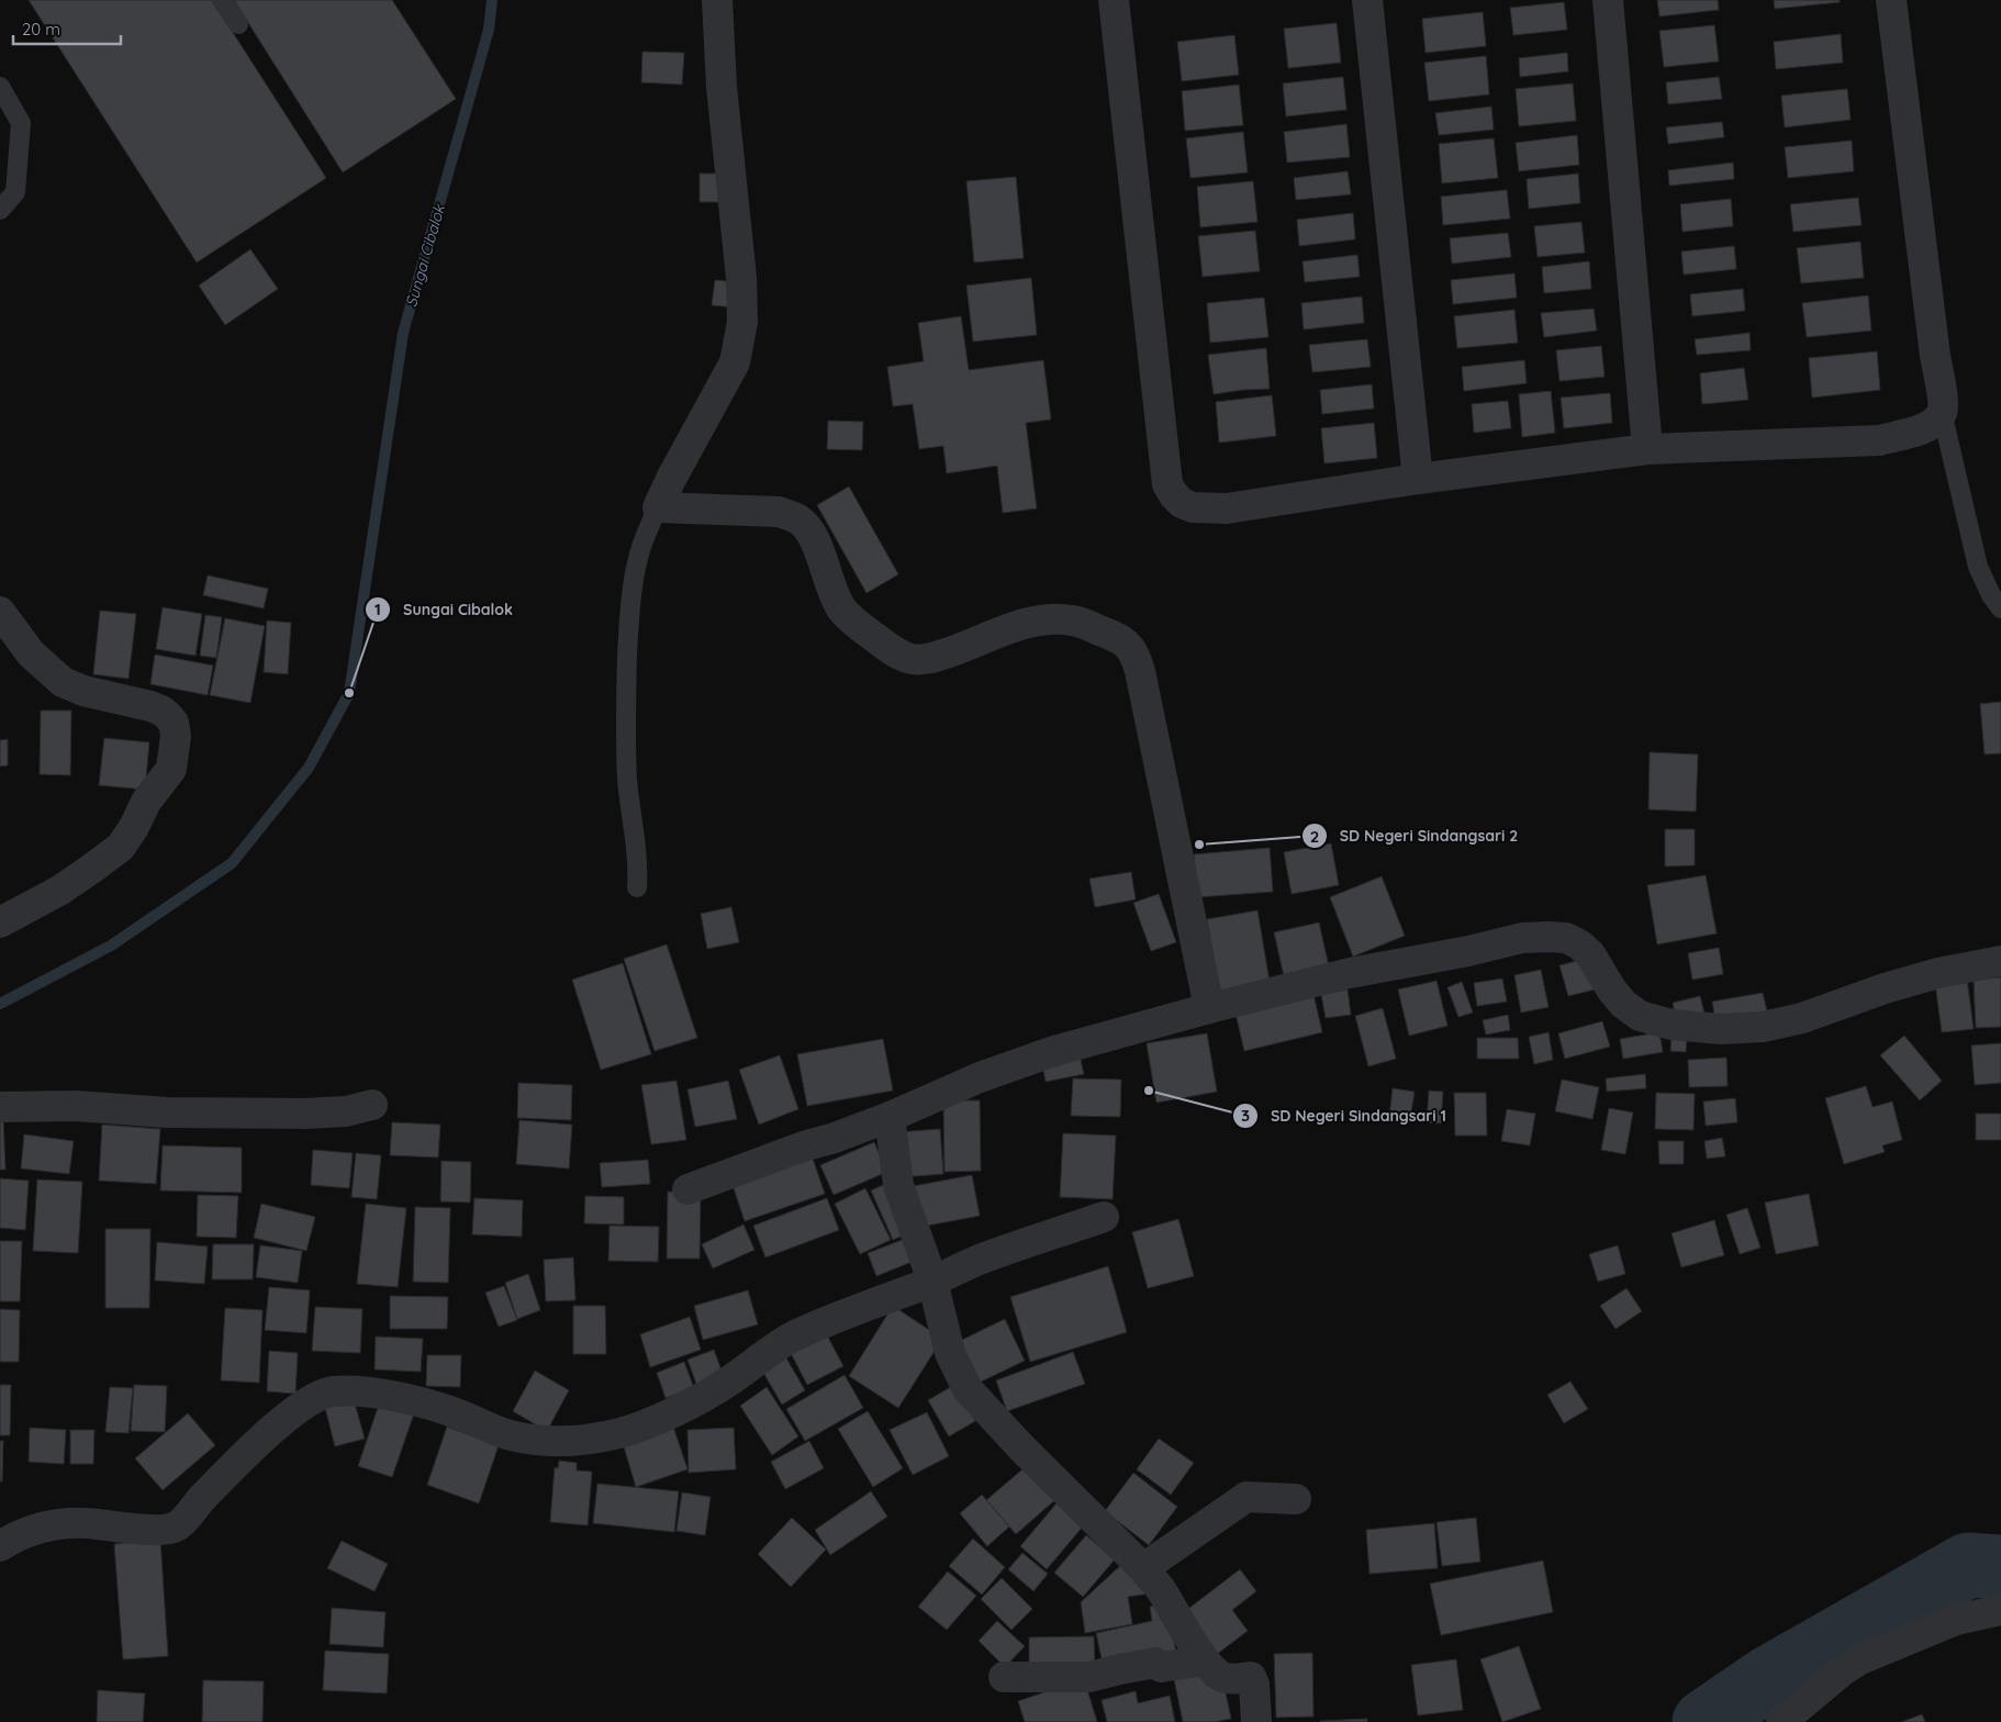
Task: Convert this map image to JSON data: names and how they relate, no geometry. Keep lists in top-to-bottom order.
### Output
{
  "water": ["Sungai Cibalok"],
  "places": ["Sungai Cibalok", "SD Negeri Sindangsari 2", "SD Negeri Sindangsari 1"],
  "scale_bar": "20 m"
}
